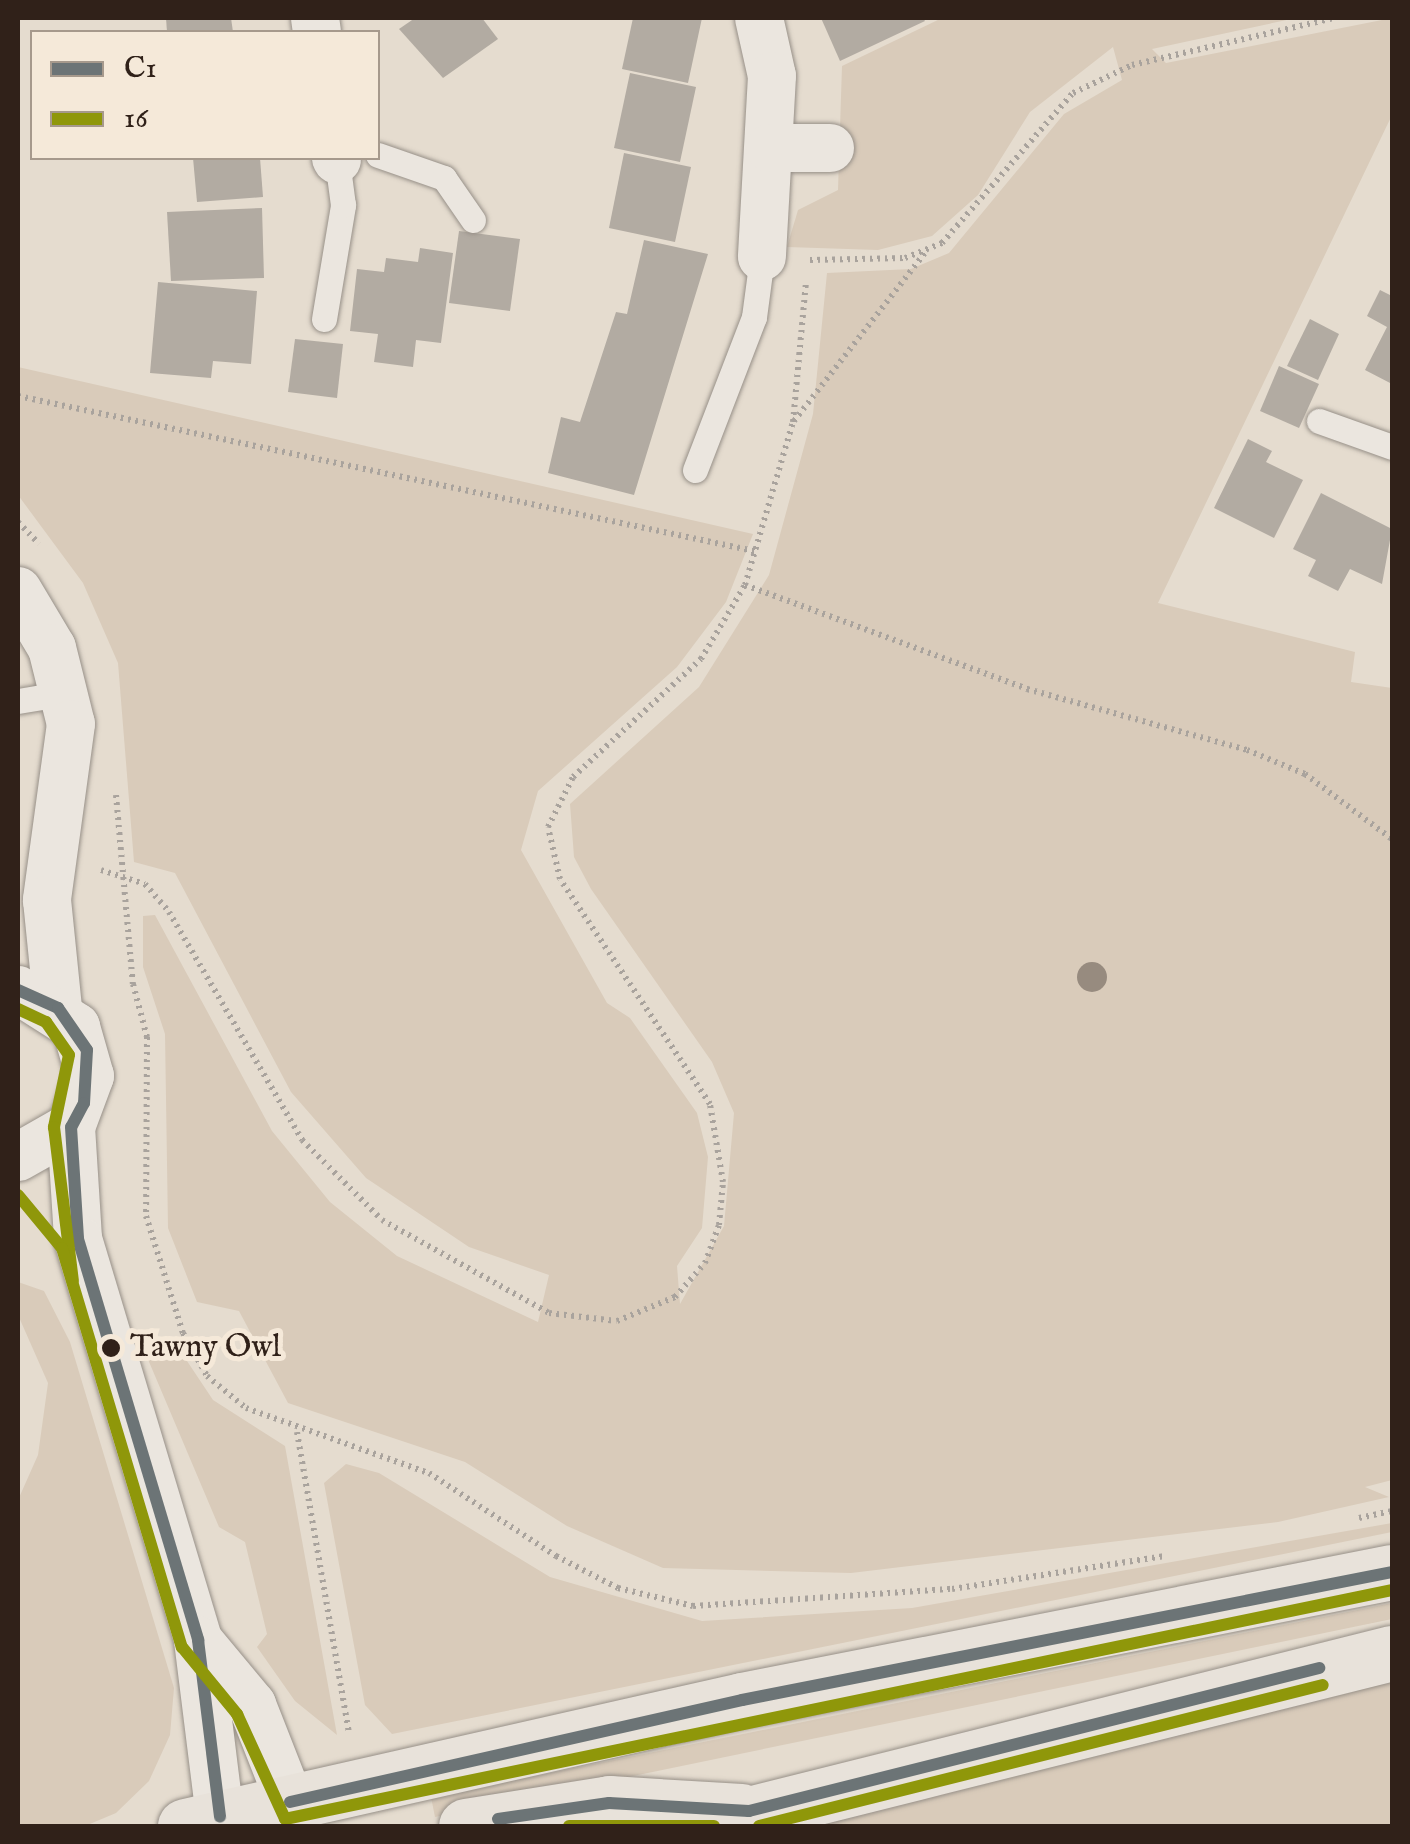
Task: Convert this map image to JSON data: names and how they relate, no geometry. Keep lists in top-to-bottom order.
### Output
{
  "places": ["Tawny Owl"],
  "lines": ["transit line C1", "transit line 16"],
  "legend": ["C1", "16"]
}
